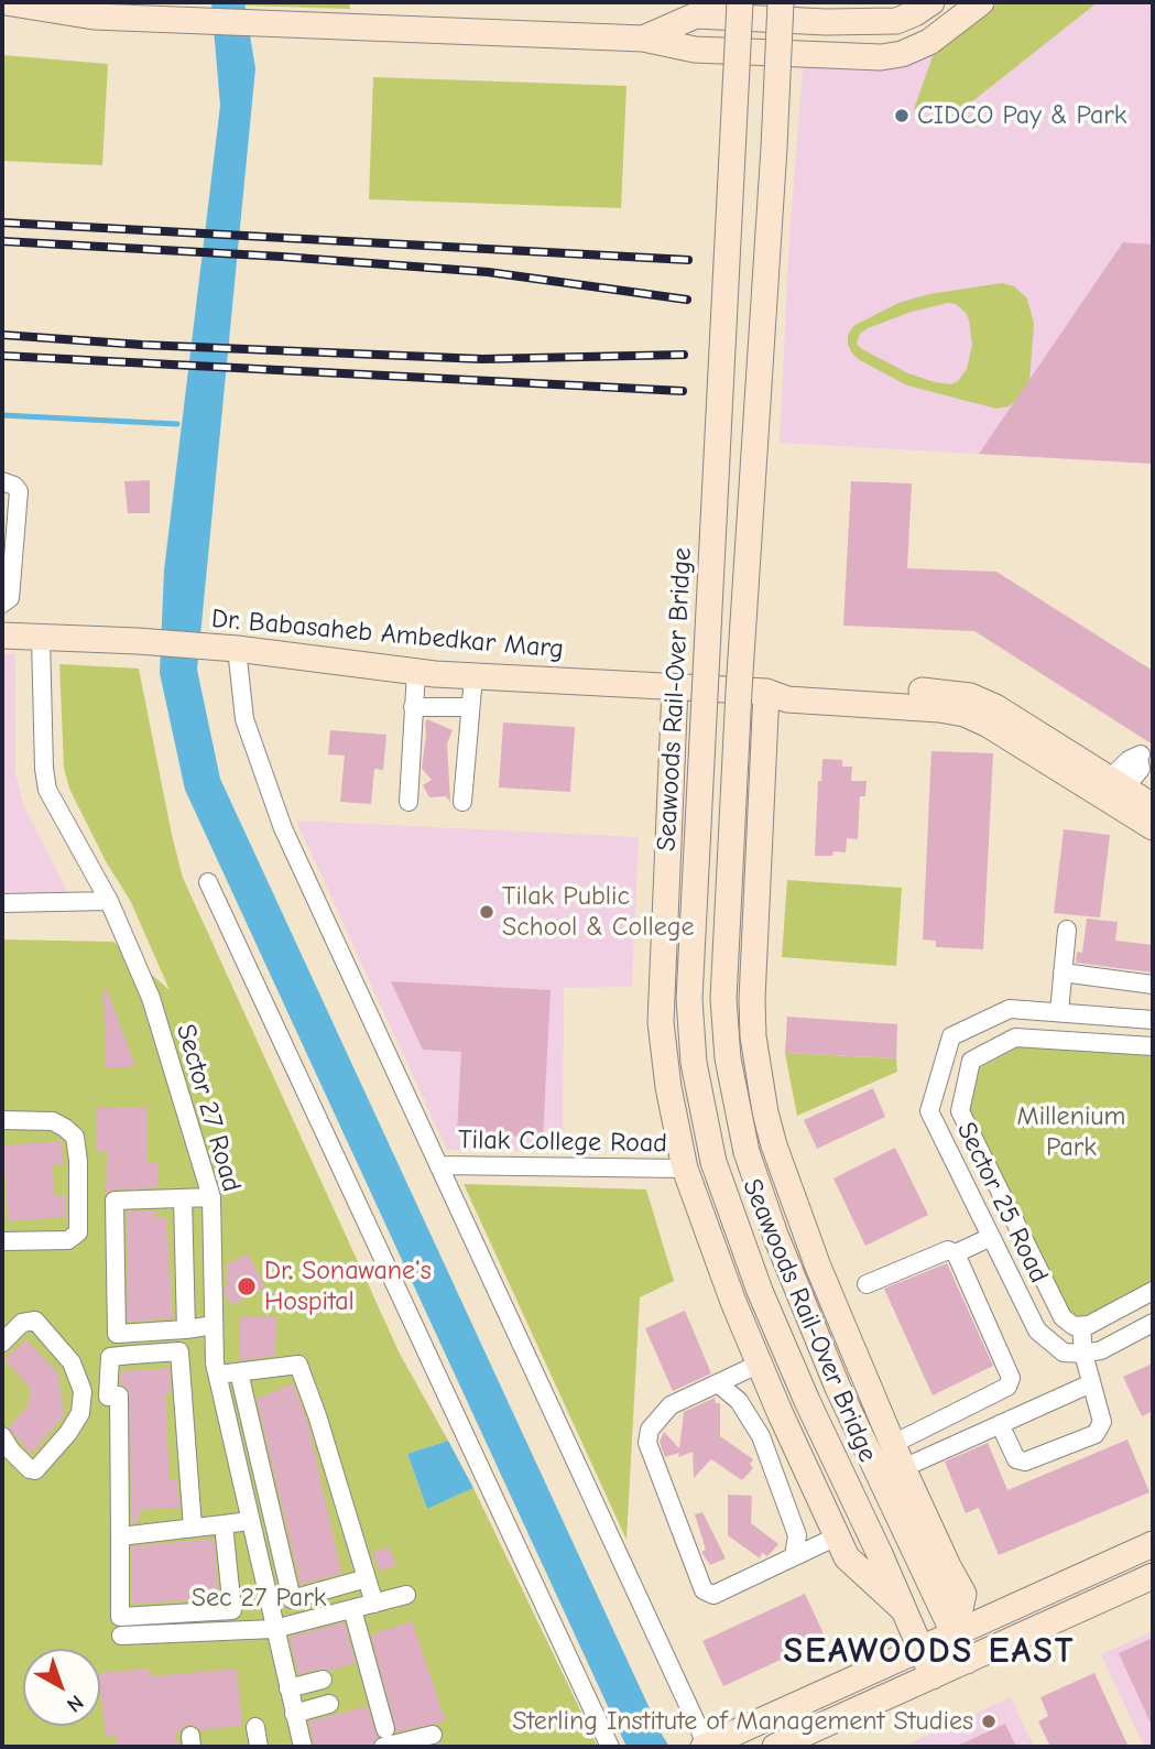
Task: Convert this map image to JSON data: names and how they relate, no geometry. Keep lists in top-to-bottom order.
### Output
{
  "streets": {
    "main road": ["Dr. Babasaheb Ambedkar Marg", "Seawoods Rail-Over Bridge"],
    "street": ["Sector 27 Road", "Tilak College Road", "Sector 25 Road"]
  },
  "crossings": [
    ["Dr. Babasaheb Ambedkar Marg", "Sector 27 Road"]
  ],
  "districts": ["SEAWOODS EAST"],
  "parks": ["Millenium Park", "Sec 27 Park"],
  "places": [
    "CIDCO Pay & Park",
    "Tilak Public School & College",
    "Dr. Sonawane's Hospital",
    "Sterling Institute of Management Studies"
  ],
  "north": "bottom right"
}
